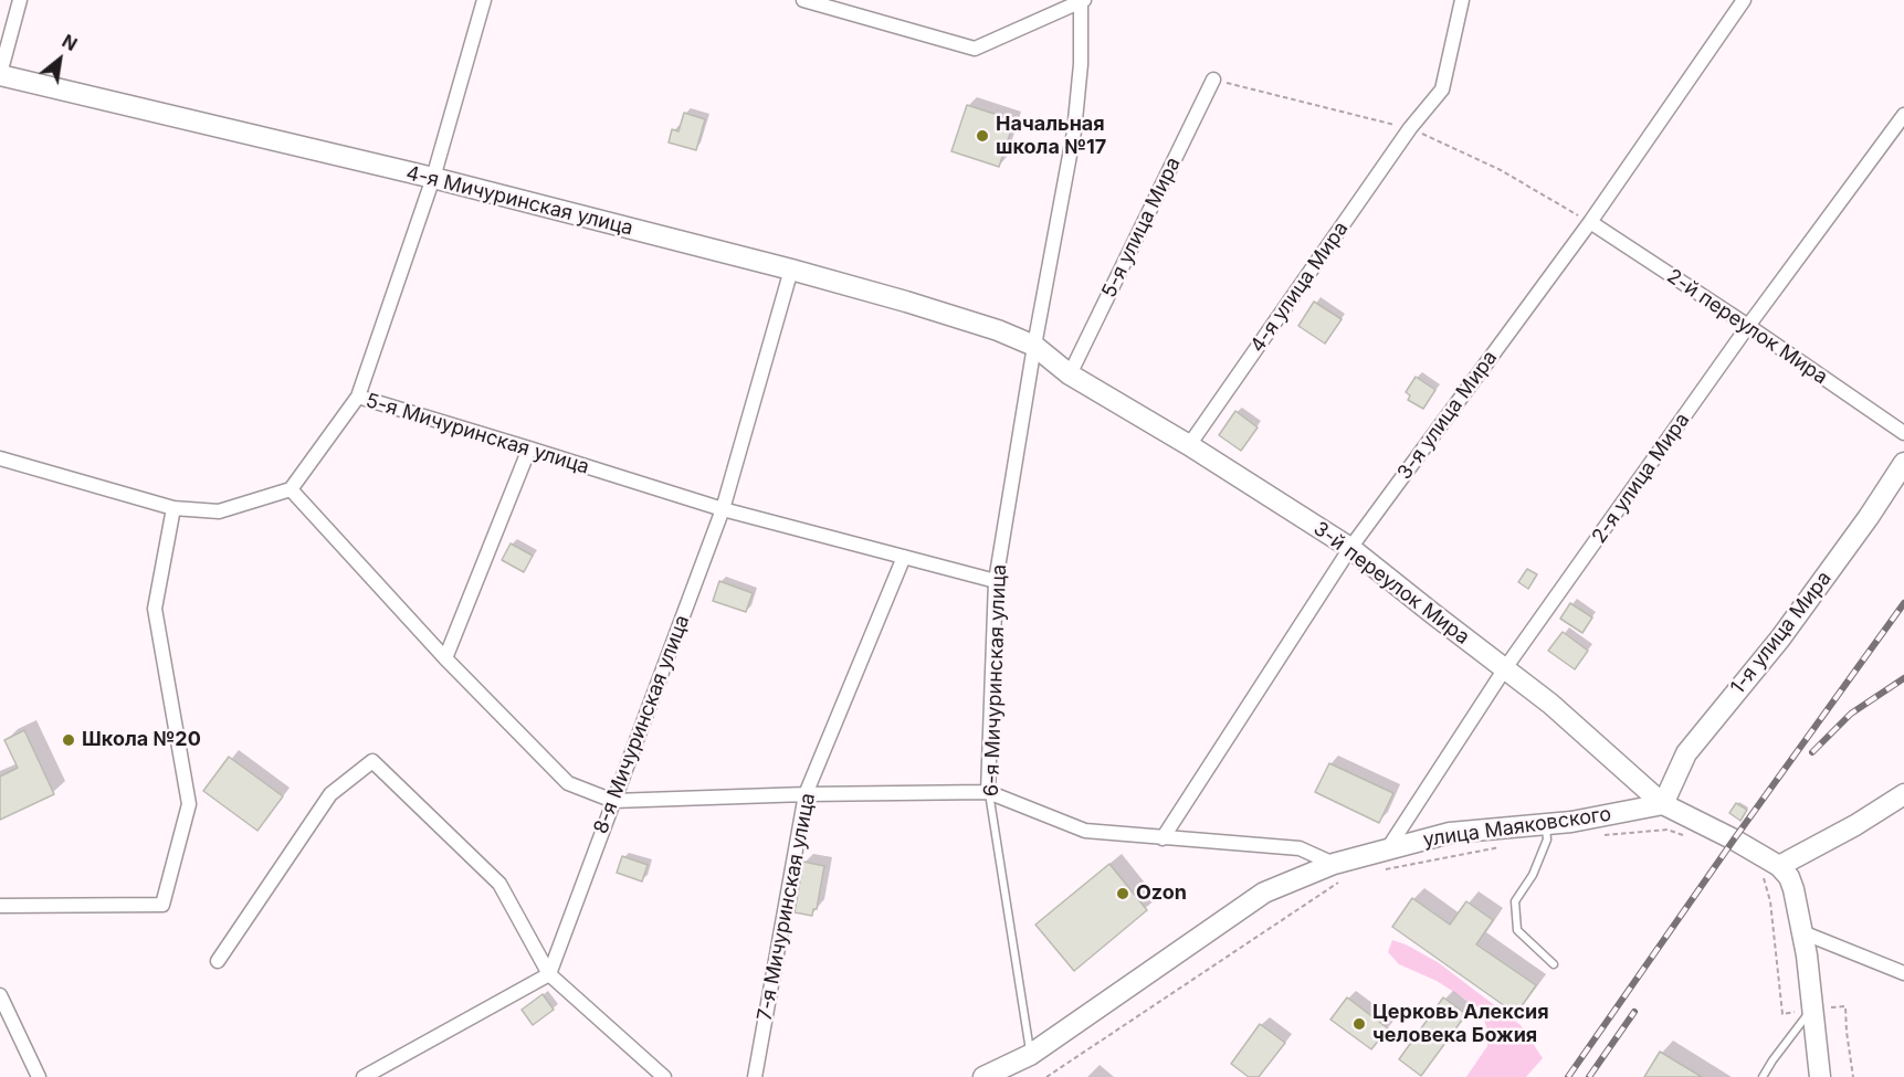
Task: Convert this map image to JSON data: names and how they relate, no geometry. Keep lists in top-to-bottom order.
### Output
{
  "streets": {
    "street": [
      "4-я Мичуринская улица",
      "5-я улица Мира",
      "4-я улица Мира",
      "2-й переулок Мира",
      "3-я улица Мира",
      "5-я Мичуринская улица",
      "2-я улица Мира",
      "3-й переулок Мира",
      "1-я улица Мира",
      "6-я Мичуринская улица",
      "8-я Мичуринская улица",
      "улица Маяковского",
      "7-я Мичуринская улица"
    ]
  },
  "crossings": [
    ["4-я Мичуринская улица", "3-й переулок Мира"],
    ["4-я Мичуринская улица", "6-я Мичуринская улица"],
    ["4-я Мичуринская улица", "8-я Мичуринская улица"],
    ["5-я улица Мира", "3-й переулок Мира"],
    ["4-я улица Мира", "3-й переулок Мира"],
    ["2-й переулок Мира", "3-я улица Мира"],
    ["2-й переулок Мира", "2-я улица Мира"],
    ["3-я улица Мира", "3-й переулок Мира"],
    ["5-я Мичуринская улица", "6-я Мичуринская улица"],
    ["5-я Мичуринская улица", "8-я Мичуринская улица"],
    ["5-я Мичуринская улица", "7-я Мичуринская улица"],
    ["2-я улица Мира", "3-й переулок Мира"],
    ["2-я улица Мира", "улица Маяковского"],
    ["3-й переулок Мира", "1-я улица Мира"],
    ["3-й переулок Мира", "6-я Мичуринская улица"],
    ["3-й переулок Мира", "улица Маяковского"],
    ["1-я улица Мира", "улица Маяковского"],
    ["6-я Мичуринская улица", "улица Маяковского"]
  ],
  "places": [
    "Начальная школа №17",
    "Школа №20",
    "Ozon",
    "Церковь Алексия человека Божия"
  ],
  "north": "top right"
}
